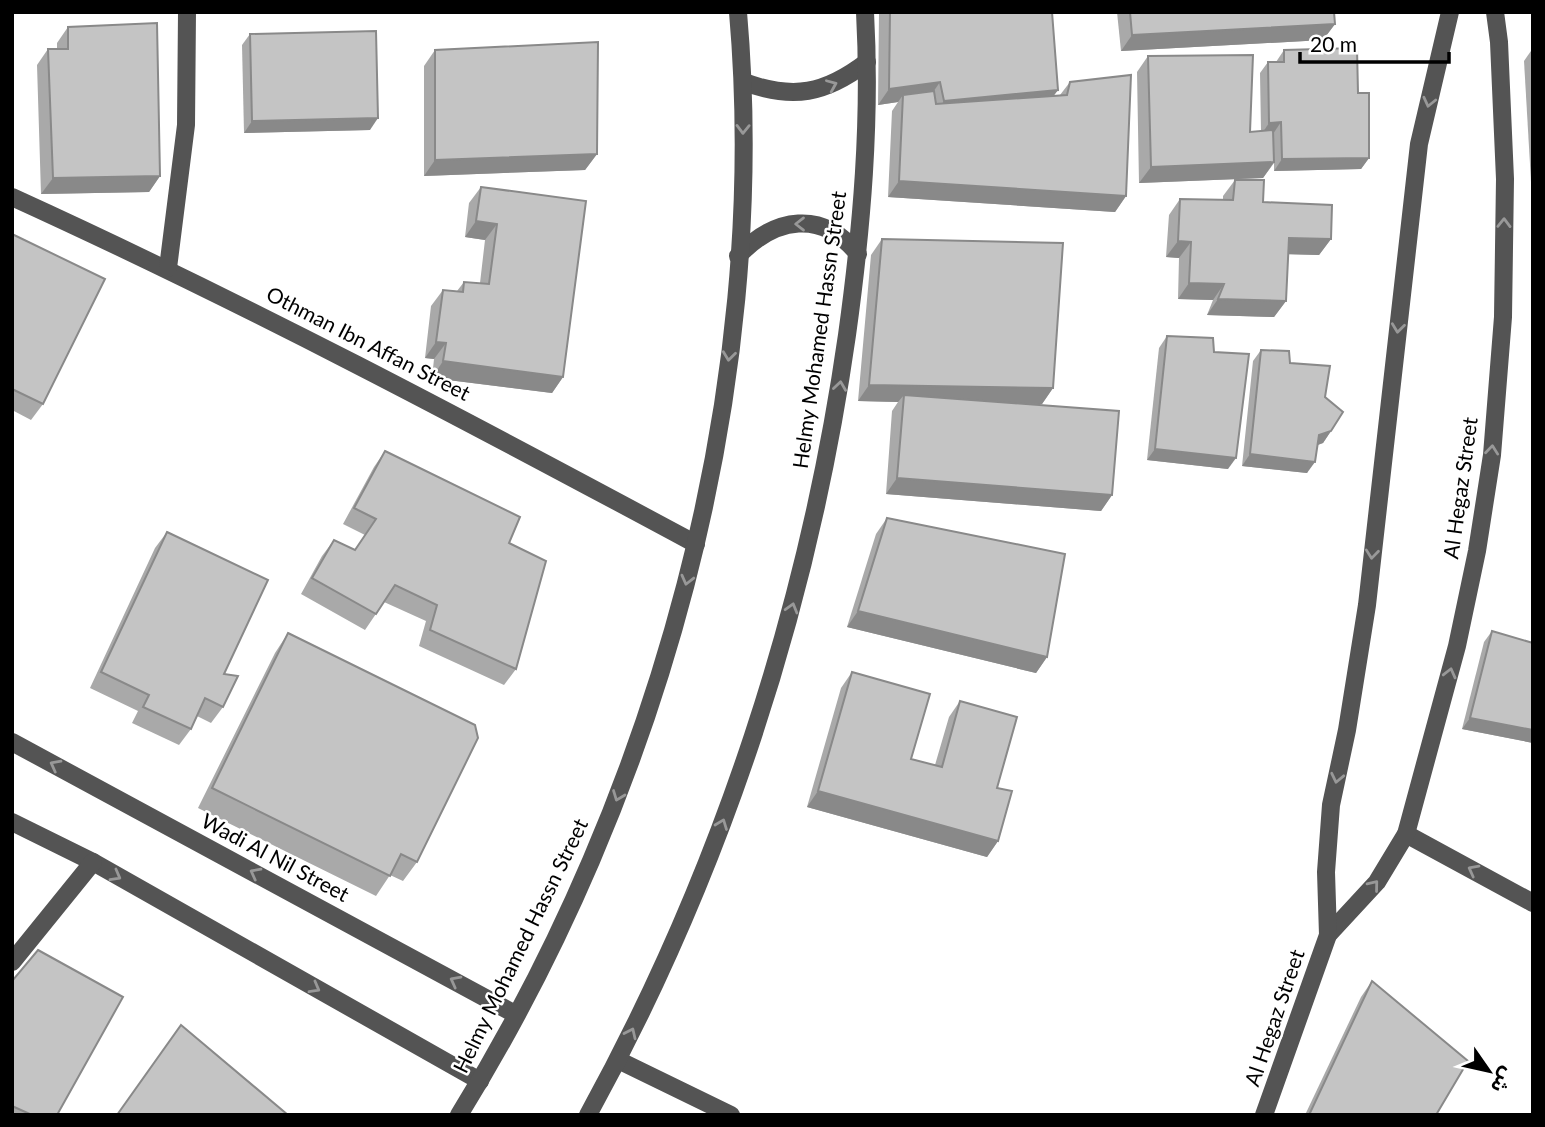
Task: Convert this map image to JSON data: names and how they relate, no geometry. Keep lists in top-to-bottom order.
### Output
{
  "streets": {
    "street": [
      "Helmy Mohamed Hassn Street",
      "Othman Ibn Affan Street",
      "Al Hegaz Street",
      "Wadi Al Nil Street"
    ]
  },
  "crossings": [
    ["Helmy Mohamed Hassn Street", "Othman Ibn Affan Street"],
    ["Helmy Mohamed Hassn Street", "Wadi Al Nil Street"]
  ],
  "scale_bar": "20 m",
  "north": "bottom right"
}
